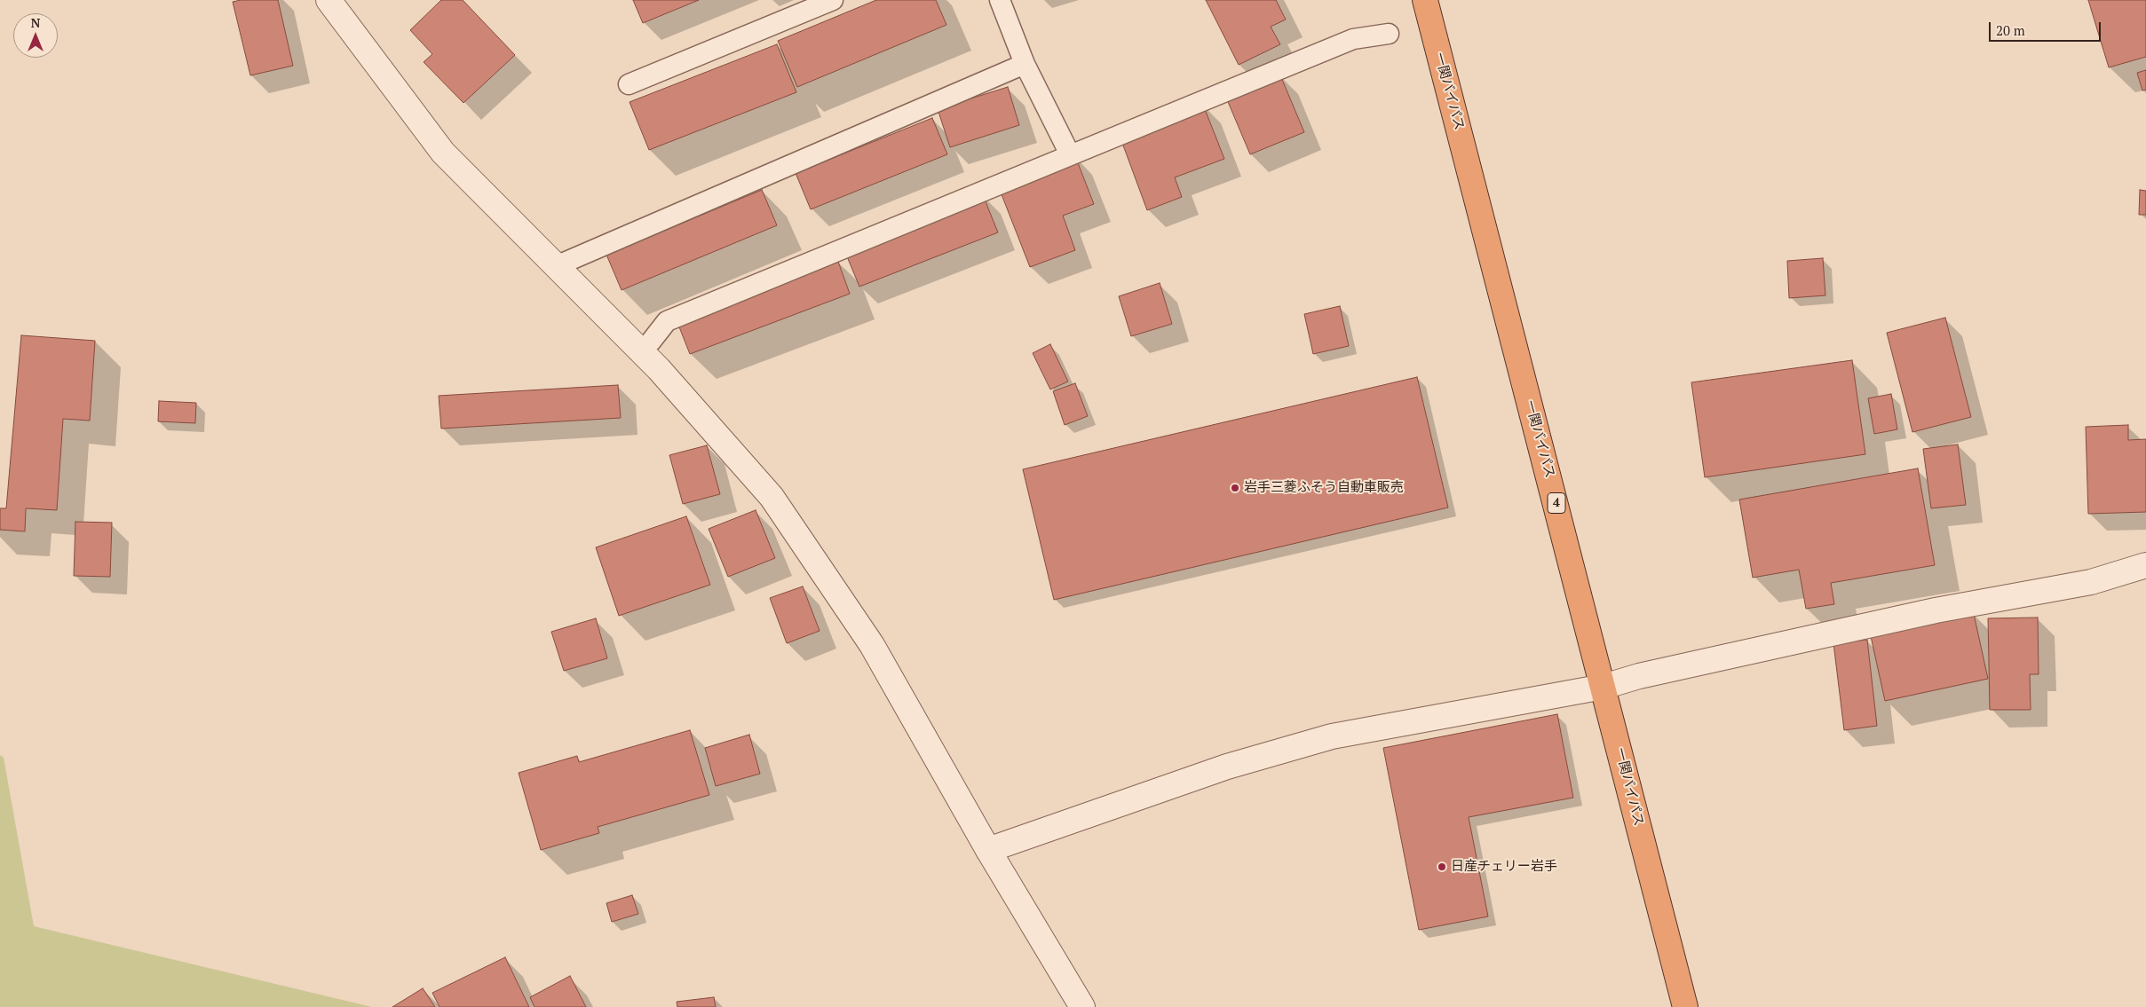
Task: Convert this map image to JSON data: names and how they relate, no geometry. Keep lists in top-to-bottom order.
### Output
{
  "streets": {
    "highway": ["一関バイパス", "4"]
  },
  "places": ["岩手三菱ふそう自動車販売", "日産チェリー岩手"],
  "scale_bar": "20 m",
  "north": "top"
}
